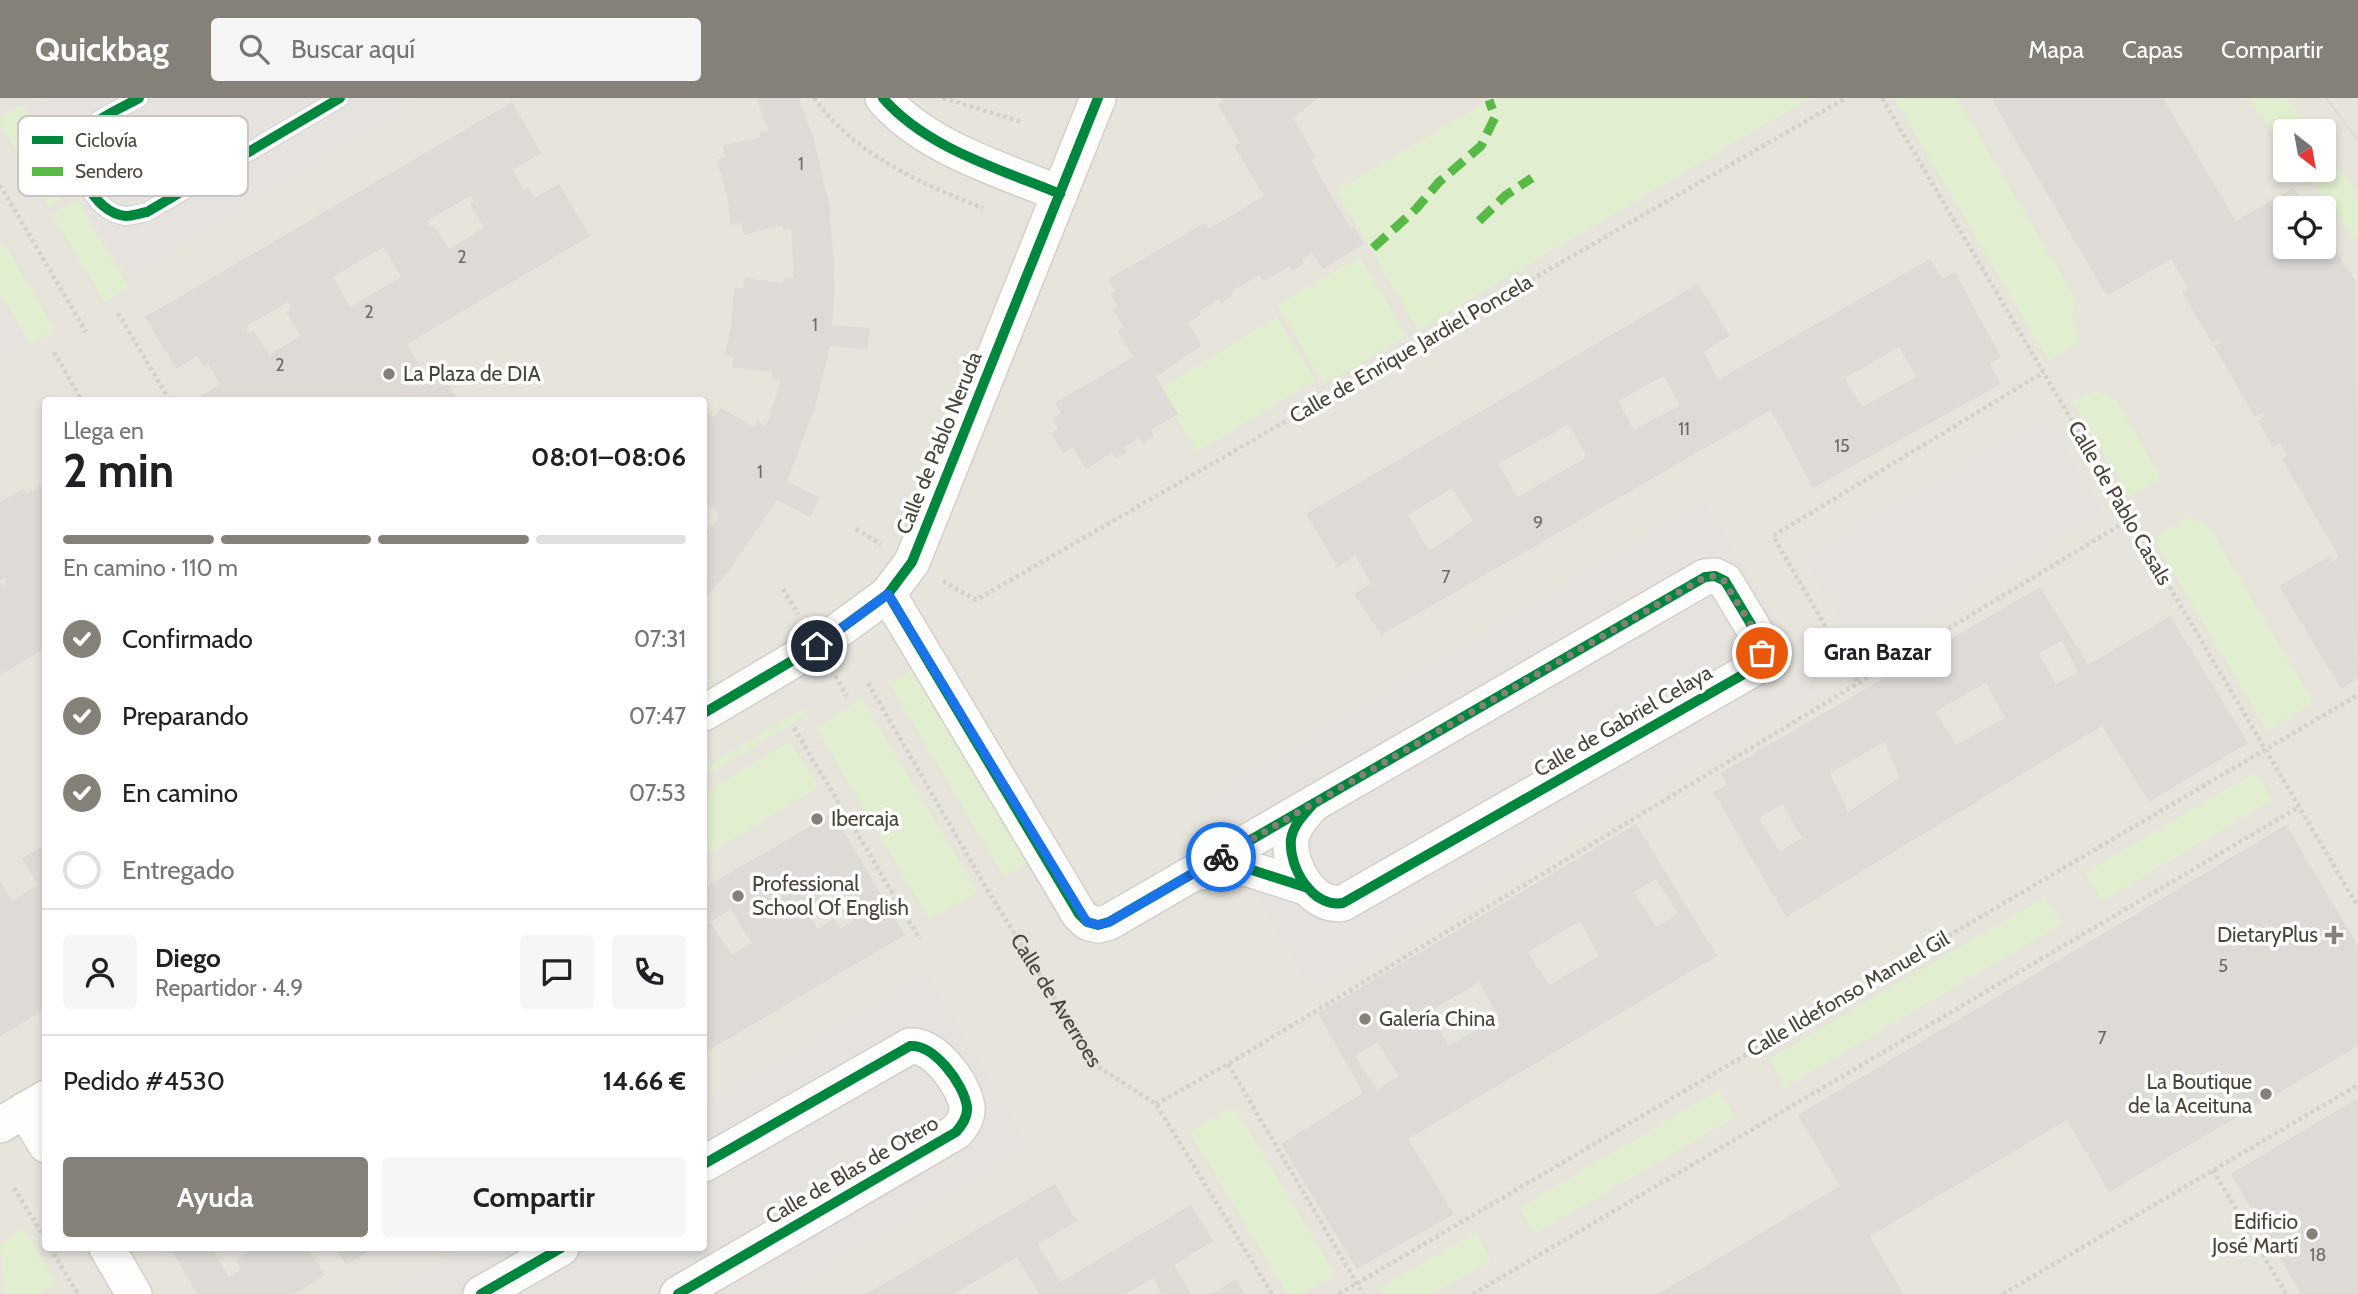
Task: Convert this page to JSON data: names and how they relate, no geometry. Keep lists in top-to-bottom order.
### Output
{
  "streets": {
    "street": ["Calle de Pablo Neruda", "Calle de Gabriel Celaya", "Calle de Blas de Otero"],
    "path": [
      "Calle de Enrique Jardiel Poncela",
      "Calle de Pablo Casals",
      "Calle Ildefonso Manuel Gil",
      "Calle de Averroes"
    ]
  },
  "crossings": [
    ["Calle de Pablo Neruda", "Calle de Gabriel Celaya"],
    ["Calle de Pablo Casals", "Calle Ildefonso Manuel Gil"]
  ],
  "places": {
    "other": [
      "La Plaza de DIA",
      "Gran Bazar",
      "Ibercaja",
      "Professional School Of English",
      "Galería China",
      "La Boutique de la Aceituna",
      "Edificio José Martí"
    ],
    "health": ["DietaryPlus"]
  },
  "house_numbers": [
    "1",
    "2",
    "2",
    "1",
    "2",
    "11",
    "15",
    "1",
    "9",
    "7",
    "5",
    "7",
    "18"
  ],
  "legend": ["Ciclovía", "Sendero"],
  "north": "bottom right",
  "page": {
    "header": "Quickbag",
    "search": "Buscar aquí",
    "nav": ["Mapa", "Capas", "Compartir"],
    "heading": ["2 min", "Llega en", "08:01–08:06"],
    "panel": [
      "Diego",
      "Repartidor · 4.9",
      "Pedido #4530",
      "14.66 €"
    ],
    "bar": "En camino · 110 m",
    "list": [
      ["Confirmado", "07:31"],
      ["Preparando", "07:47"],
      ["En camino", "07:53"],
      "Entregado"
    ],
    "bubble": "Gran Bazar",
    "buttons": ["Ayuda", "Compartir"]
  }
}
